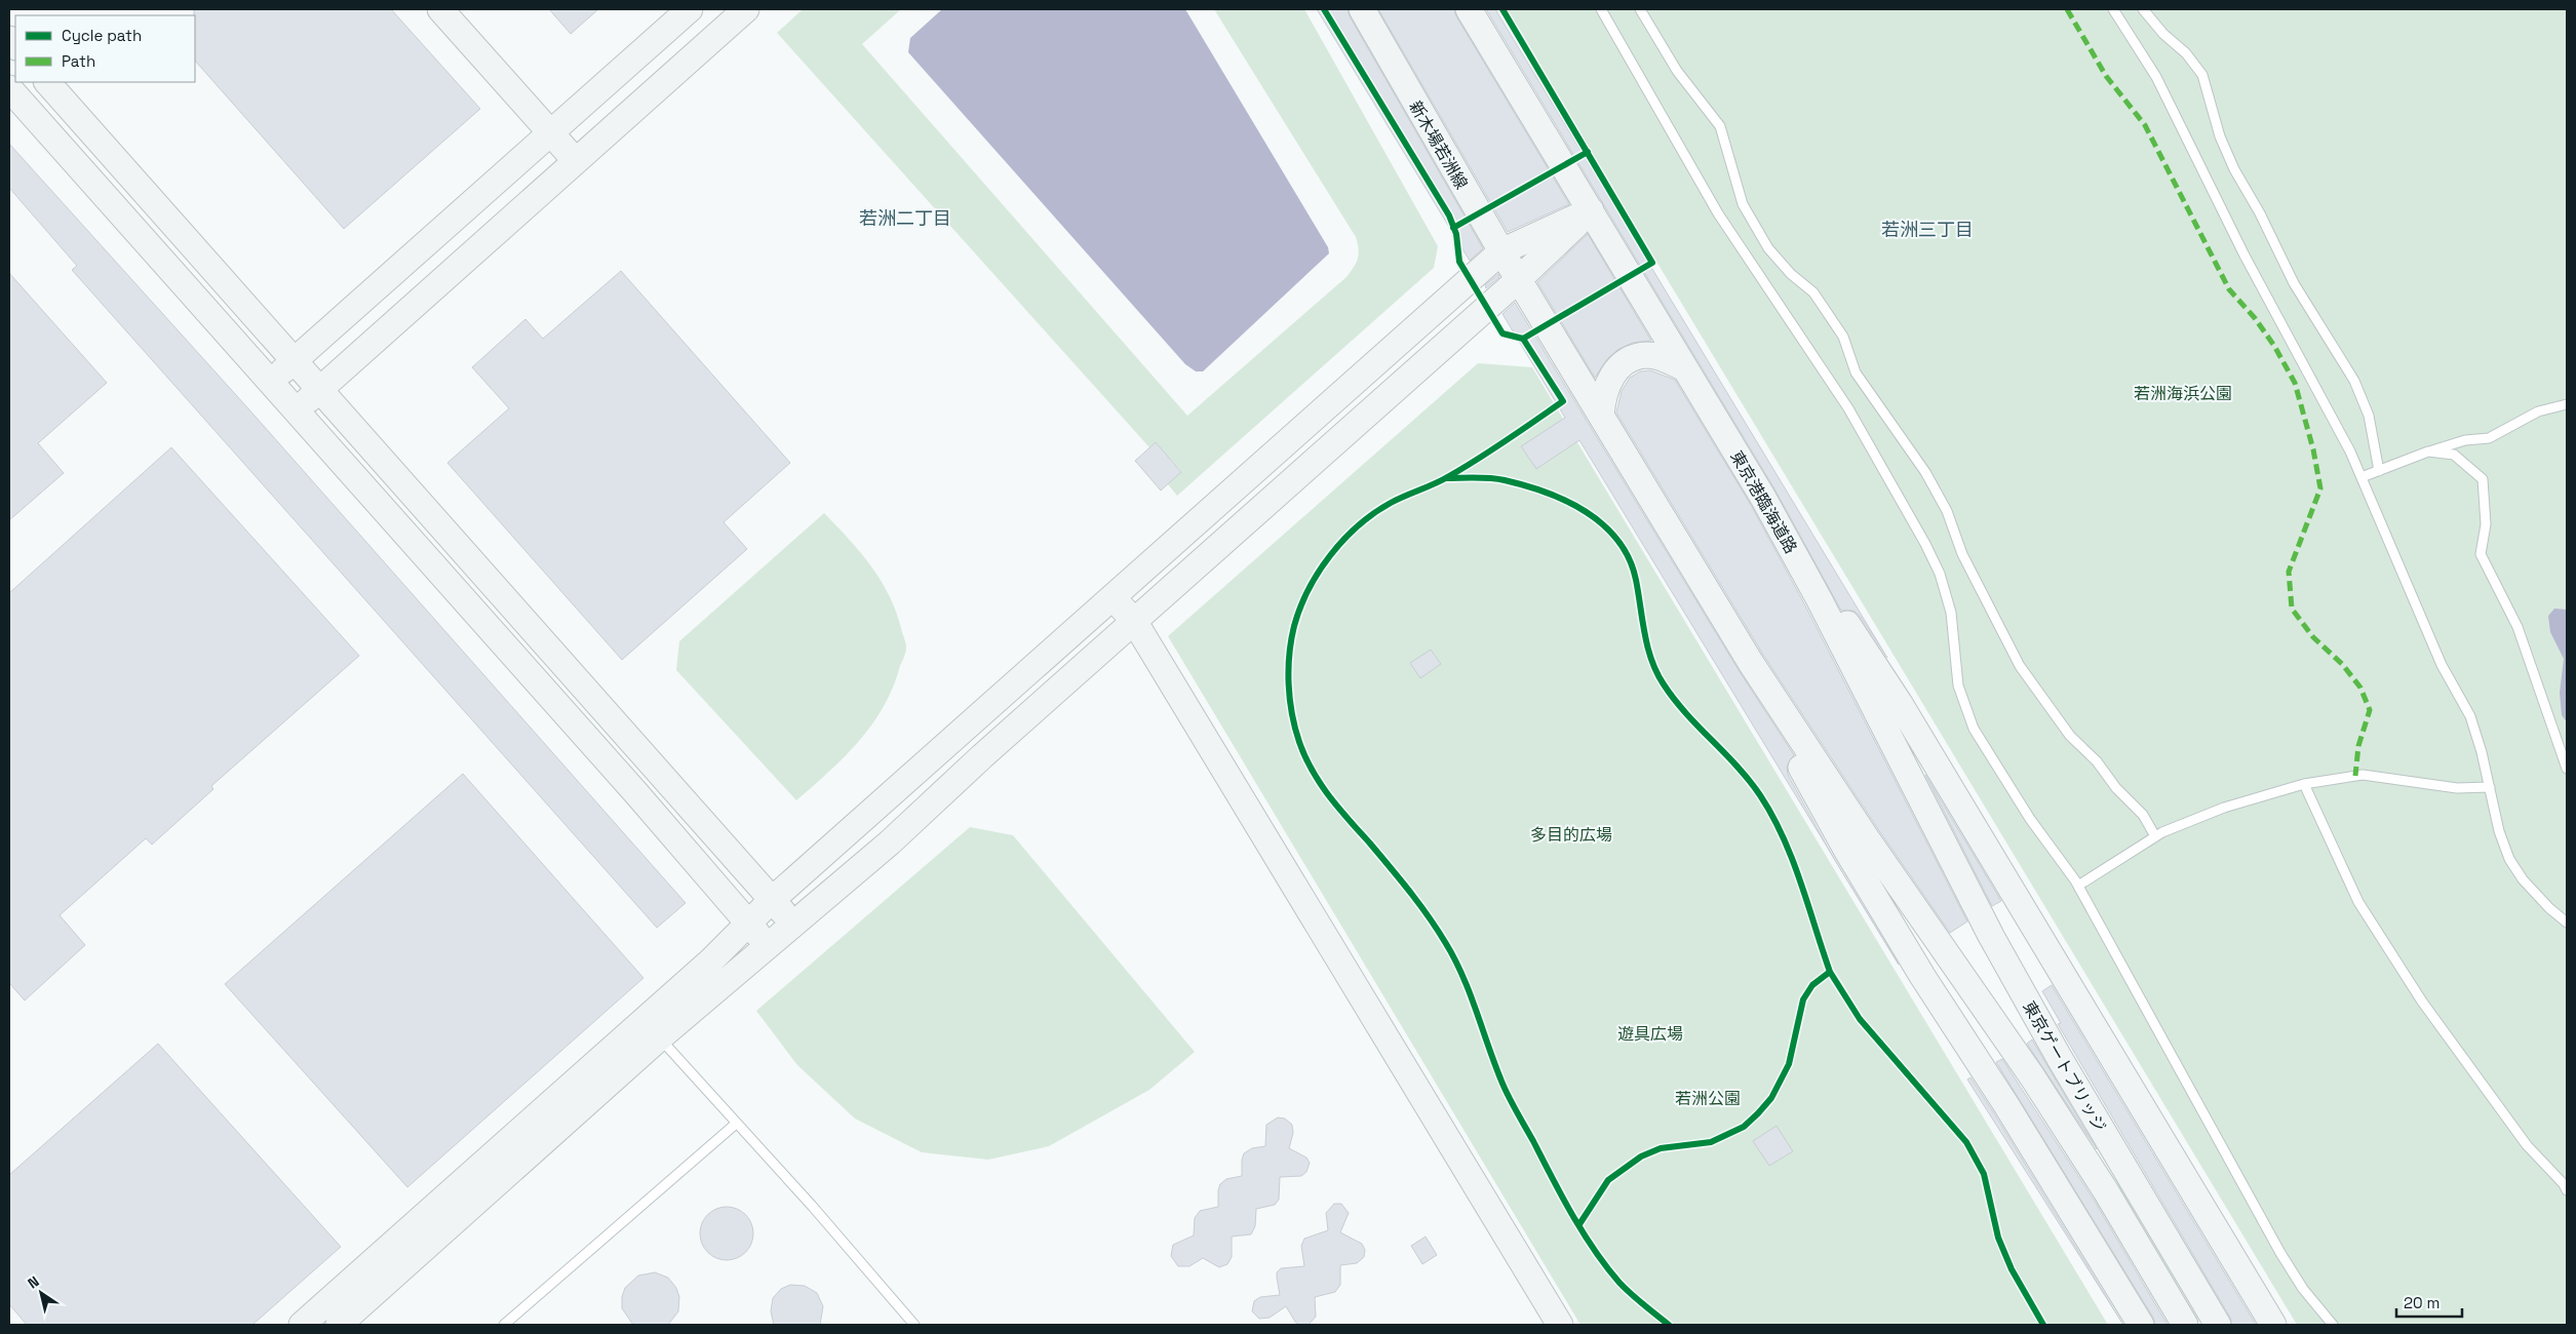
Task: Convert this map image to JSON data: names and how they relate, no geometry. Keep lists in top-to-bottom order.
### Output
{
  "streets": {
    "street": ["新木場若洲線", "東京港臨海道路", "東京ゲートブリッジ"]
  },
  "crossings": [
    ["東京港臨海道路", "東京ゲートブリッジ"]
  ],
  "districts": ["若洲二丁目", "若洲三丁目"],
  "parks": [
    "若洲海浜公園",
    "多目的広場",
    "遊具広場",
    "若洲公園"
  ],
  "legend": ["Cycle path", "Path"],
  "scale_bar": "20 m",
  "north": "top left"
}
